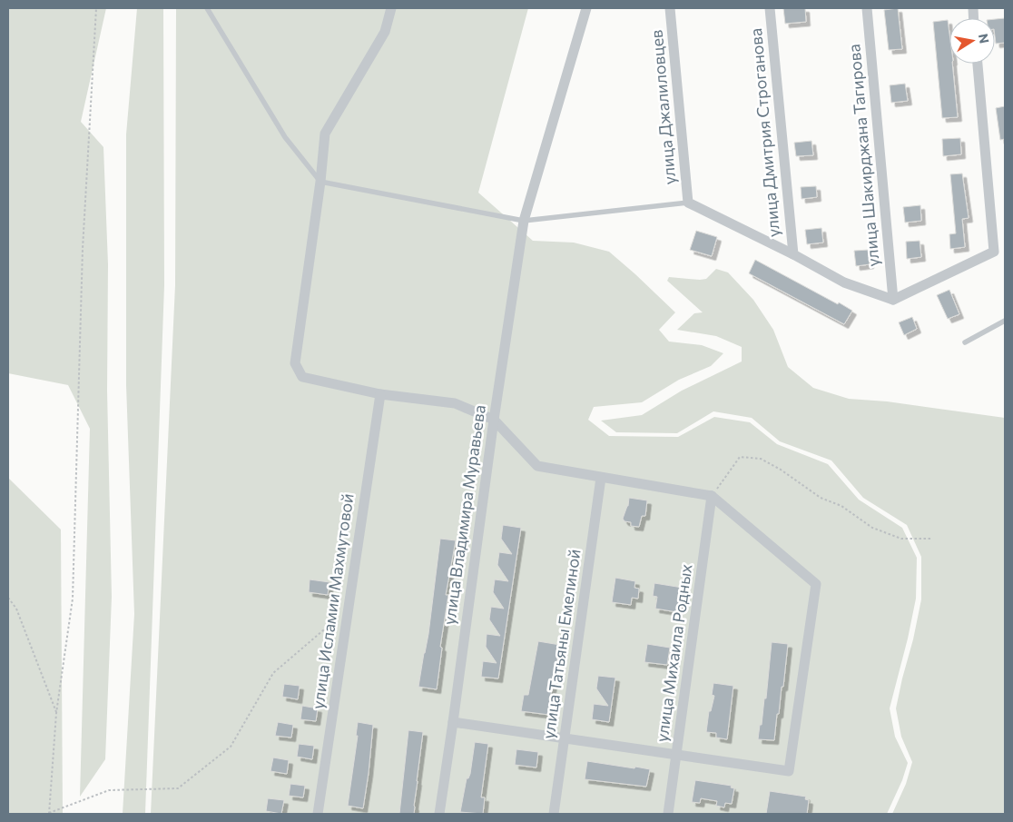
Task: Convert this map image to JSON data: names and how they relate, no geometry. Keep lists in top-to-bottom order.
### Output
{
  "streets": {
    "street": [
      "улица Джалиловцев",
      "улица Дмитрия Строганова",
      "улица Шакирджана Тагирова",
      "улица Владимира Муравьева",
      "улица Исламии Махмутовой",
      "улица Татьяны Емелиной",
      "улица Михаила Родных"
    ]
  },
  "north": "right"
}
